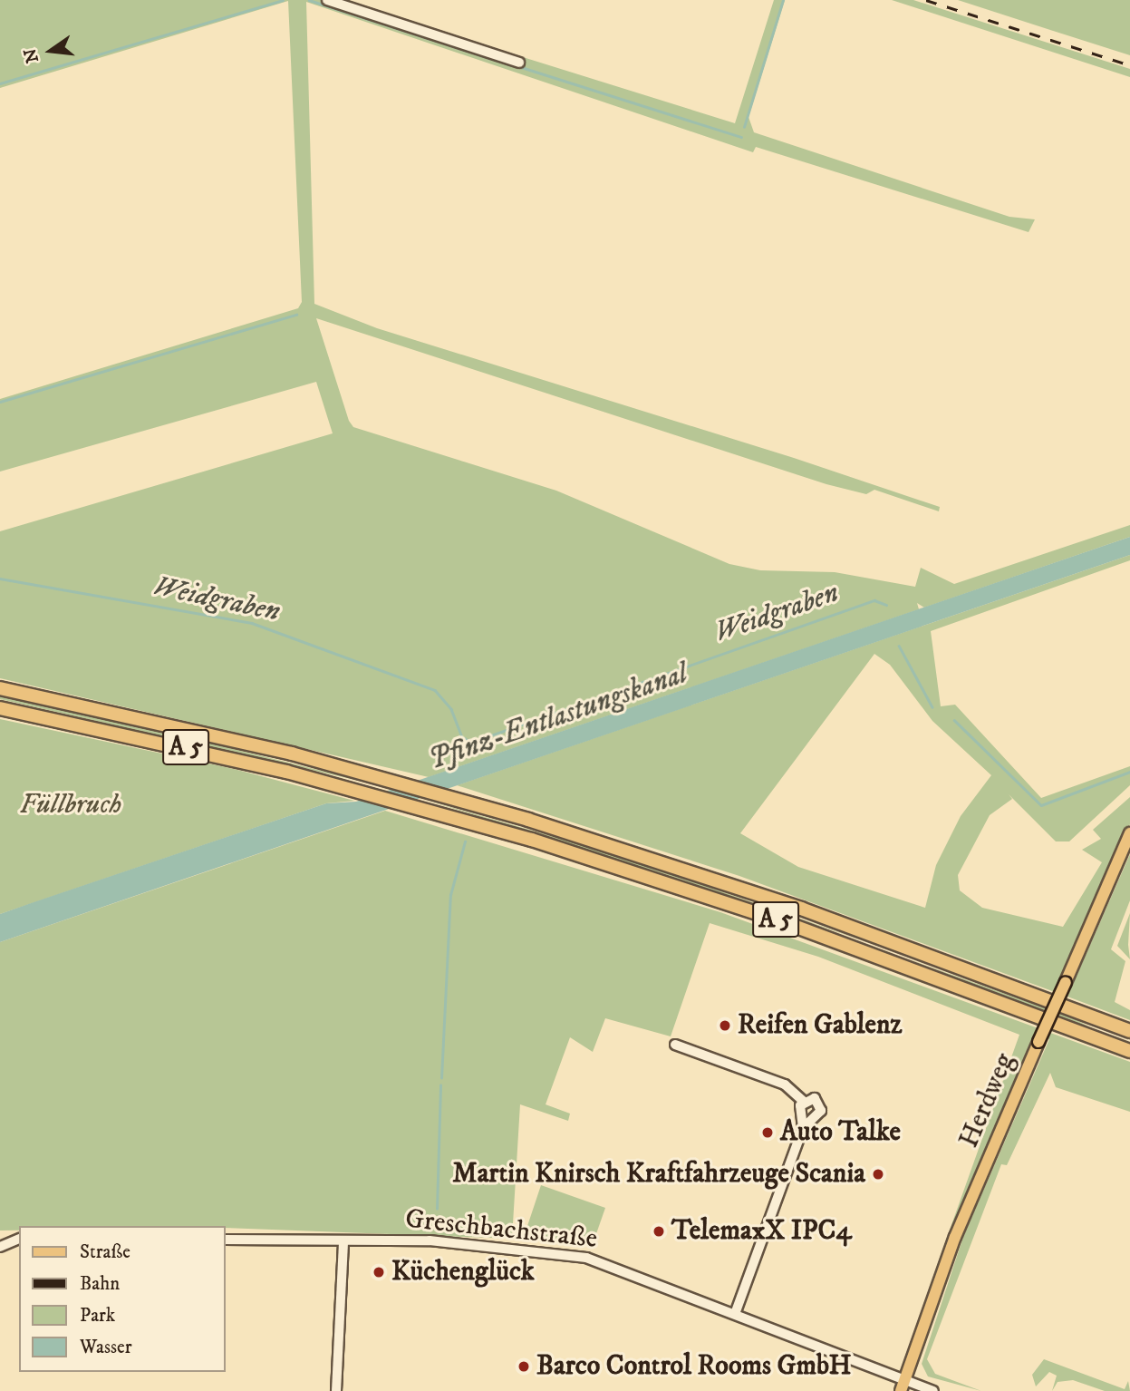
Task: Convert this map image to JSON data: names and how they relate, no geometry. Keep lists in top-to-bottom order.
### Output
{
  "streets": {
    "highway": ["A 5"],
    "main road": ["Herdweg"],
    "street": ["Greschbachstraße"]
  },
  "crossings": [
    ["Herdweg", "Greschbachstraße"]
  ],
  "water": ["Weidgraben", "Pfinz-Entlastungskanal"],
  "parks": ["Füllbruch"],
  "places": [
    "Reifen Gablenz",
    "Auto Talke",
    "Martin Knirsch Kraftfahrzeuge Scania",
    "TelemaxX IPC4",
    "Küchenglück",
    "Barco Control Rooms GmbH"
  ],
  "legend": [
    "Straße",
    "Bahn",
    "Park",
    "Wasser"
  ],
  "north": "left"
}
